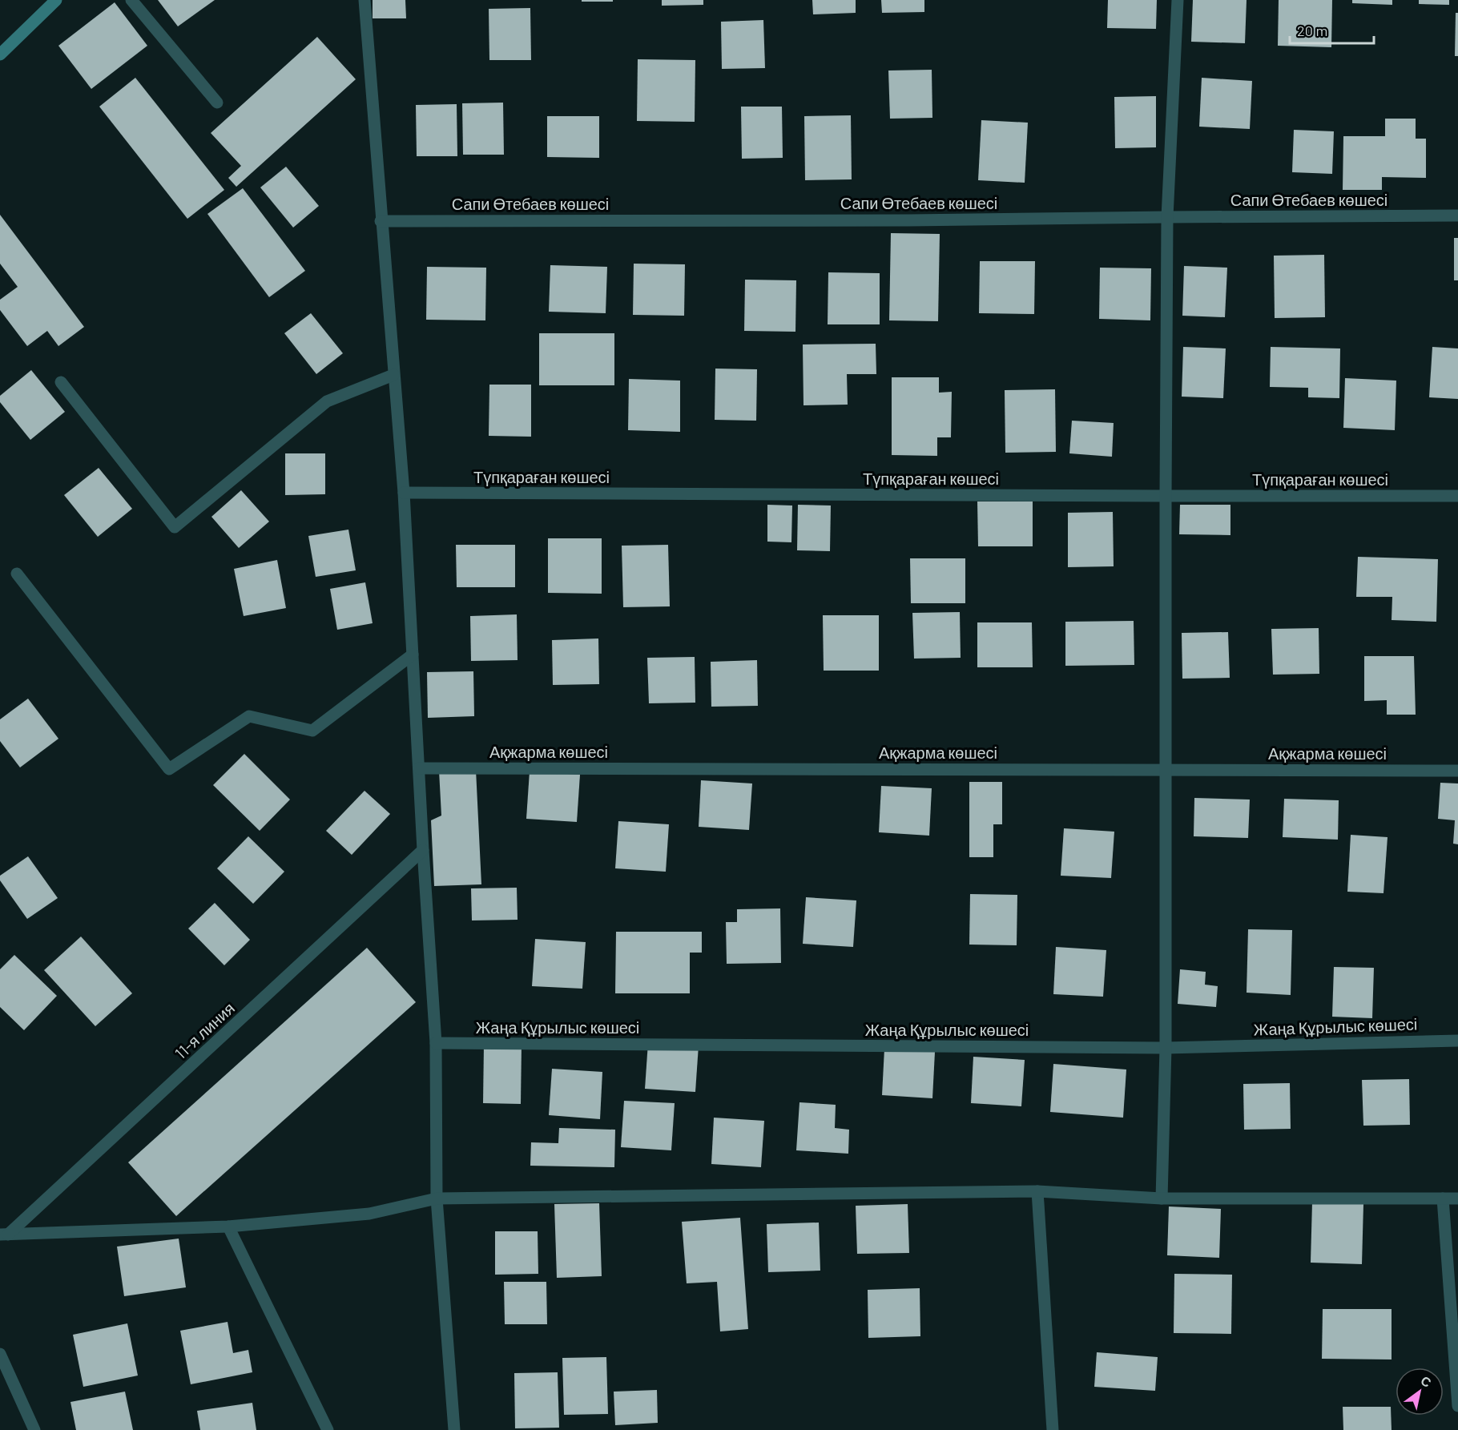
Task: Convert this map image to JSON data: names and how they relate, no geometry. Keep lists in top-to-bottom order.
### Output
{
  "streets": {
    "street": [
      "Сапи Өтебаев көшесі",
      "Түпқараған көшесі",
      "Ақжарма көшесі",
      "Жаңа Құрылыс көшесі",
      "11-я линия"
    ]
  },
  "scale_bar": "20 m",
  "north": "top right"
}
